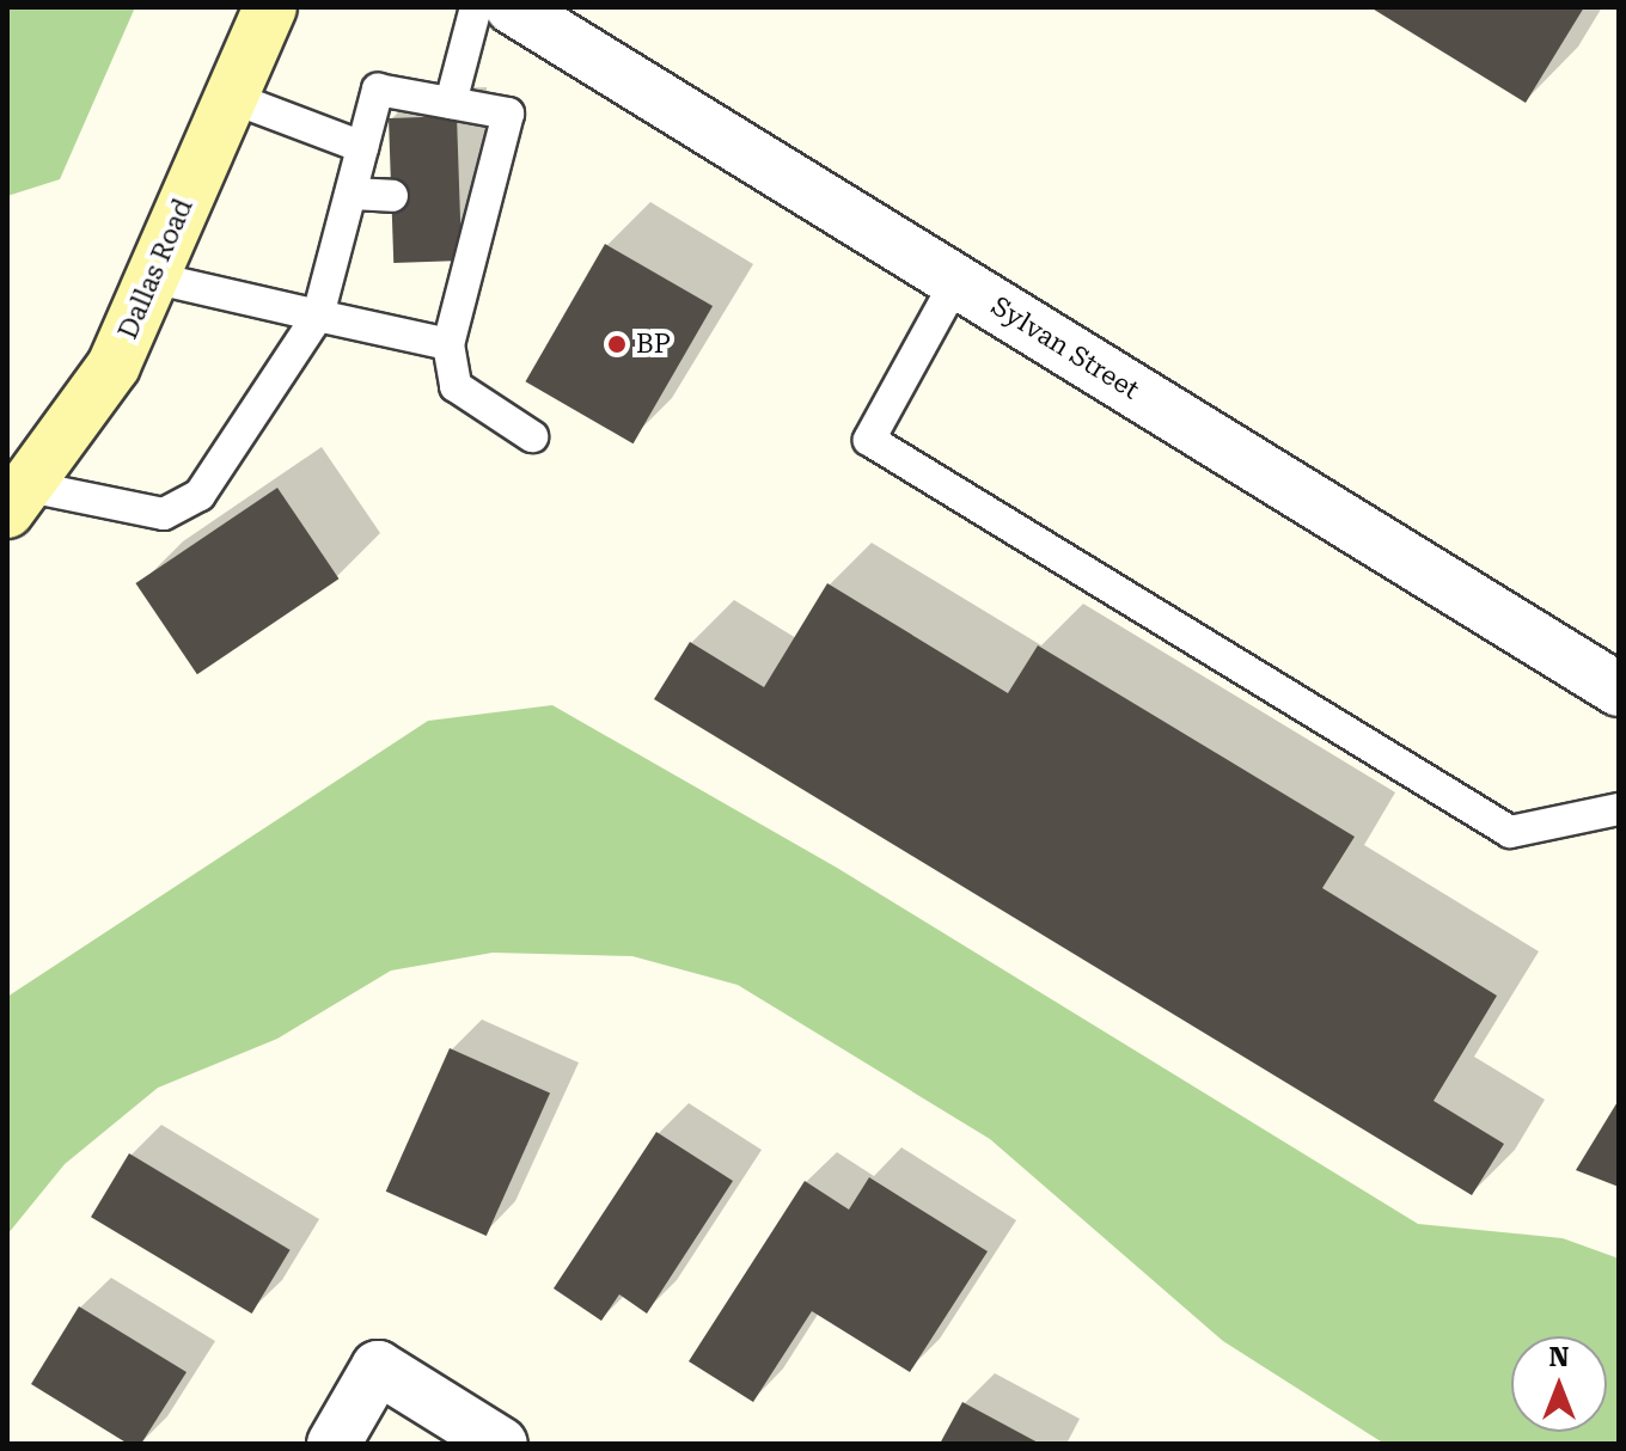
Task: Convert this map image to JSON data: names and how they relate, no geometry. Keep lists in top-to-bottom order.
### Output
{
  "streets": {
    "street": ["Dallas Road", "Sylvan Street"]
  },
  "places": ["BP"],
  "north": "top"
}
